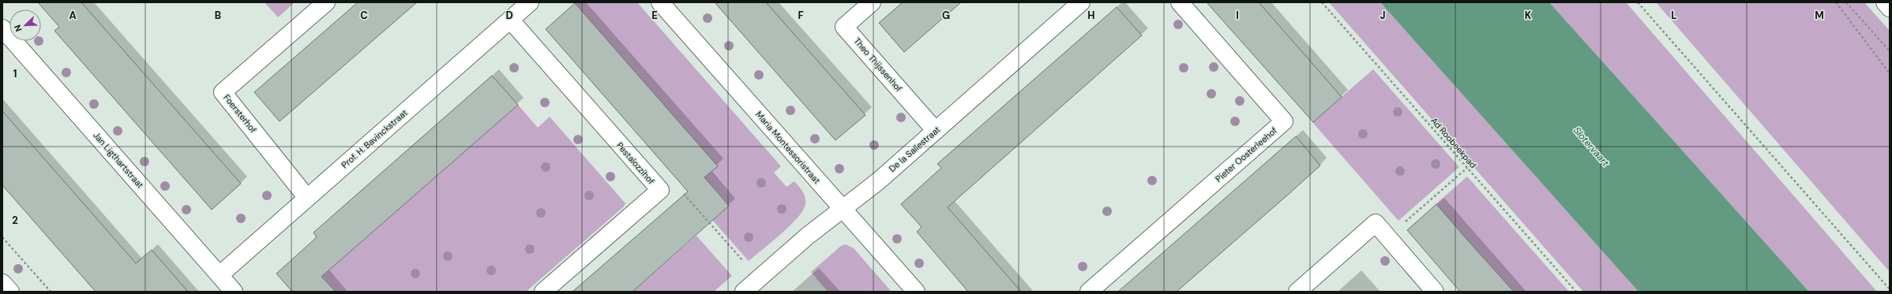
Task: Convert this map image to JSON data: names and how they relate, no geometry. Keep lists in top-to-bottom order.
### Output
{
  "streets": {
    "street": [
      "Theo Thijssenhof",
      "Foersterhof",
      "Prof. H. Bavinckstraat",
      "Maria Montessoristraat",
      "De la Sallestraat",
      "Pieter Oosterleehof",
      "Jan Ligthartstraat",
      "Pestalozzihof"
    ],
    "path": ["Ad Roobeekpad"]
  },
  "crossings": [
    ["Theo Thijssenhof", "De la Sallestraat"],
    ["Foersterhof", "Prof. H. Bavinckstraat"],
    ["Prof. H. Bavinckstraat", "Jan Ligthartstraat"],
    ["Prof. H. Bavinckstraat", "Pestalozzihof"],
    ["Maria Montessoristraat", "De la Sallestraat"]
  ],
  "water": ["Slotervaart"],
  "north": "bottom left",
  "grid": {
    "columns": [
      "A",
      "B",
      "C",
      "D",
      "E",
      "F",
      "G",
      "H",
      "I",
      "J",
      "K",
      "L",
      "M"
    ],
    "rows": ["1", "2"]
  }
}
